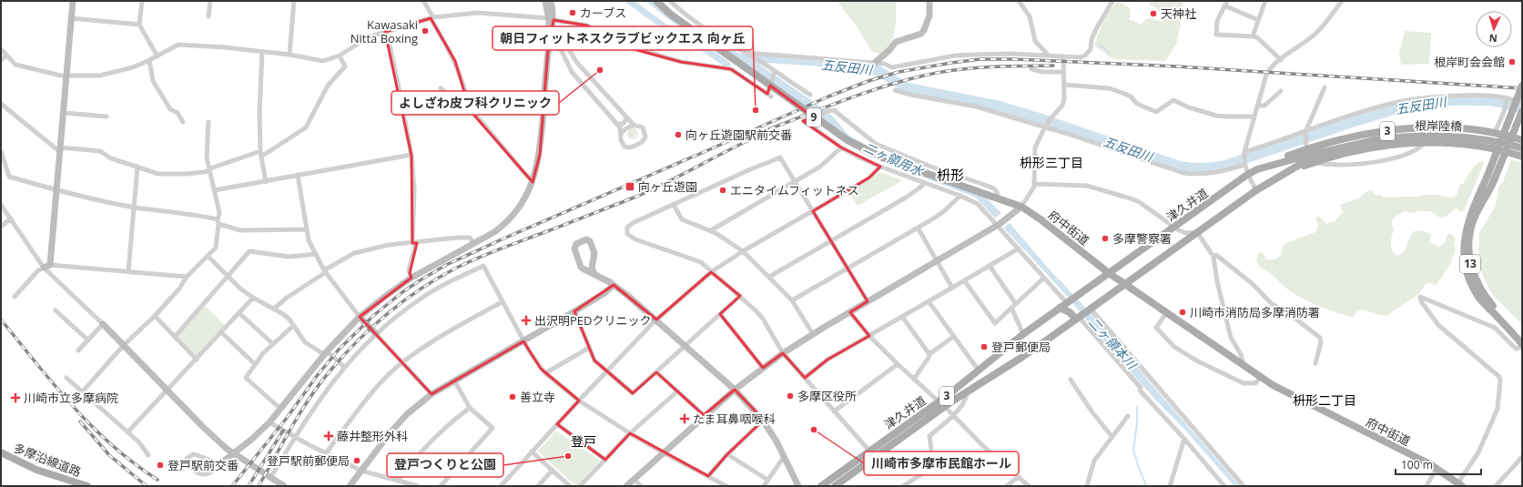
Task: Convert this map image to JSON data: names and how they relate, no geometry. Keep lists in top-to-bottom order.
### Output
{
  "streets": {
    "main road": [
      "9",
      "根岸陸橋",
      "3",
      "津久井道",
      "府中街道",
      "13",
      "多摩沿線道路"
    ]
  },
  "crossings": [
    ["根岸陸橋", "津久井道"],
    ["根岸陸橋", "13"],
    ["3", "津久井道"],
    ["津久井道", "府中街道"]
  ],
  "districts": [
    "枡形三丁目",
    "枡形",
    "枡形二丁目",
    "登戸"
  ],
  "water": ["五反田川", "二ヶ領用水", "二ヶ領本川"],
  "places": {
    "other": [
      "カーブス",
      "天神社",
      "Kawasaki Nitta Boxing",
      "根岸町会会館",
      "よしざわ皮フ科クリニック",
      "朝日フィットネスクラブビックエス 向ヶ丘",
      "向ヶ丘遊園駅前交番",
      "エニタイムフィットネス",
      "多摩警察署",
      "川崎市消防局多摩消防署",
      "登戸郵便局",
      "多摩区役所",
      "善立寺",
      "川崎市多摩市民館ホール",
      "登戸つくりと公園",
      "登戸駅前郵便局",
      "登戸駅前交番"
    ],
    "transit": ["向ヶ丘遊園"],
    "health": [
      "出沢明PEDクリニック",
      "川崎市立多摩病院",
      "たま耳鼻咽喉科",
      "藤井整形外科"
    ]
  },
  "scale_bar": "100 m",
  "north": "bottom"
}
